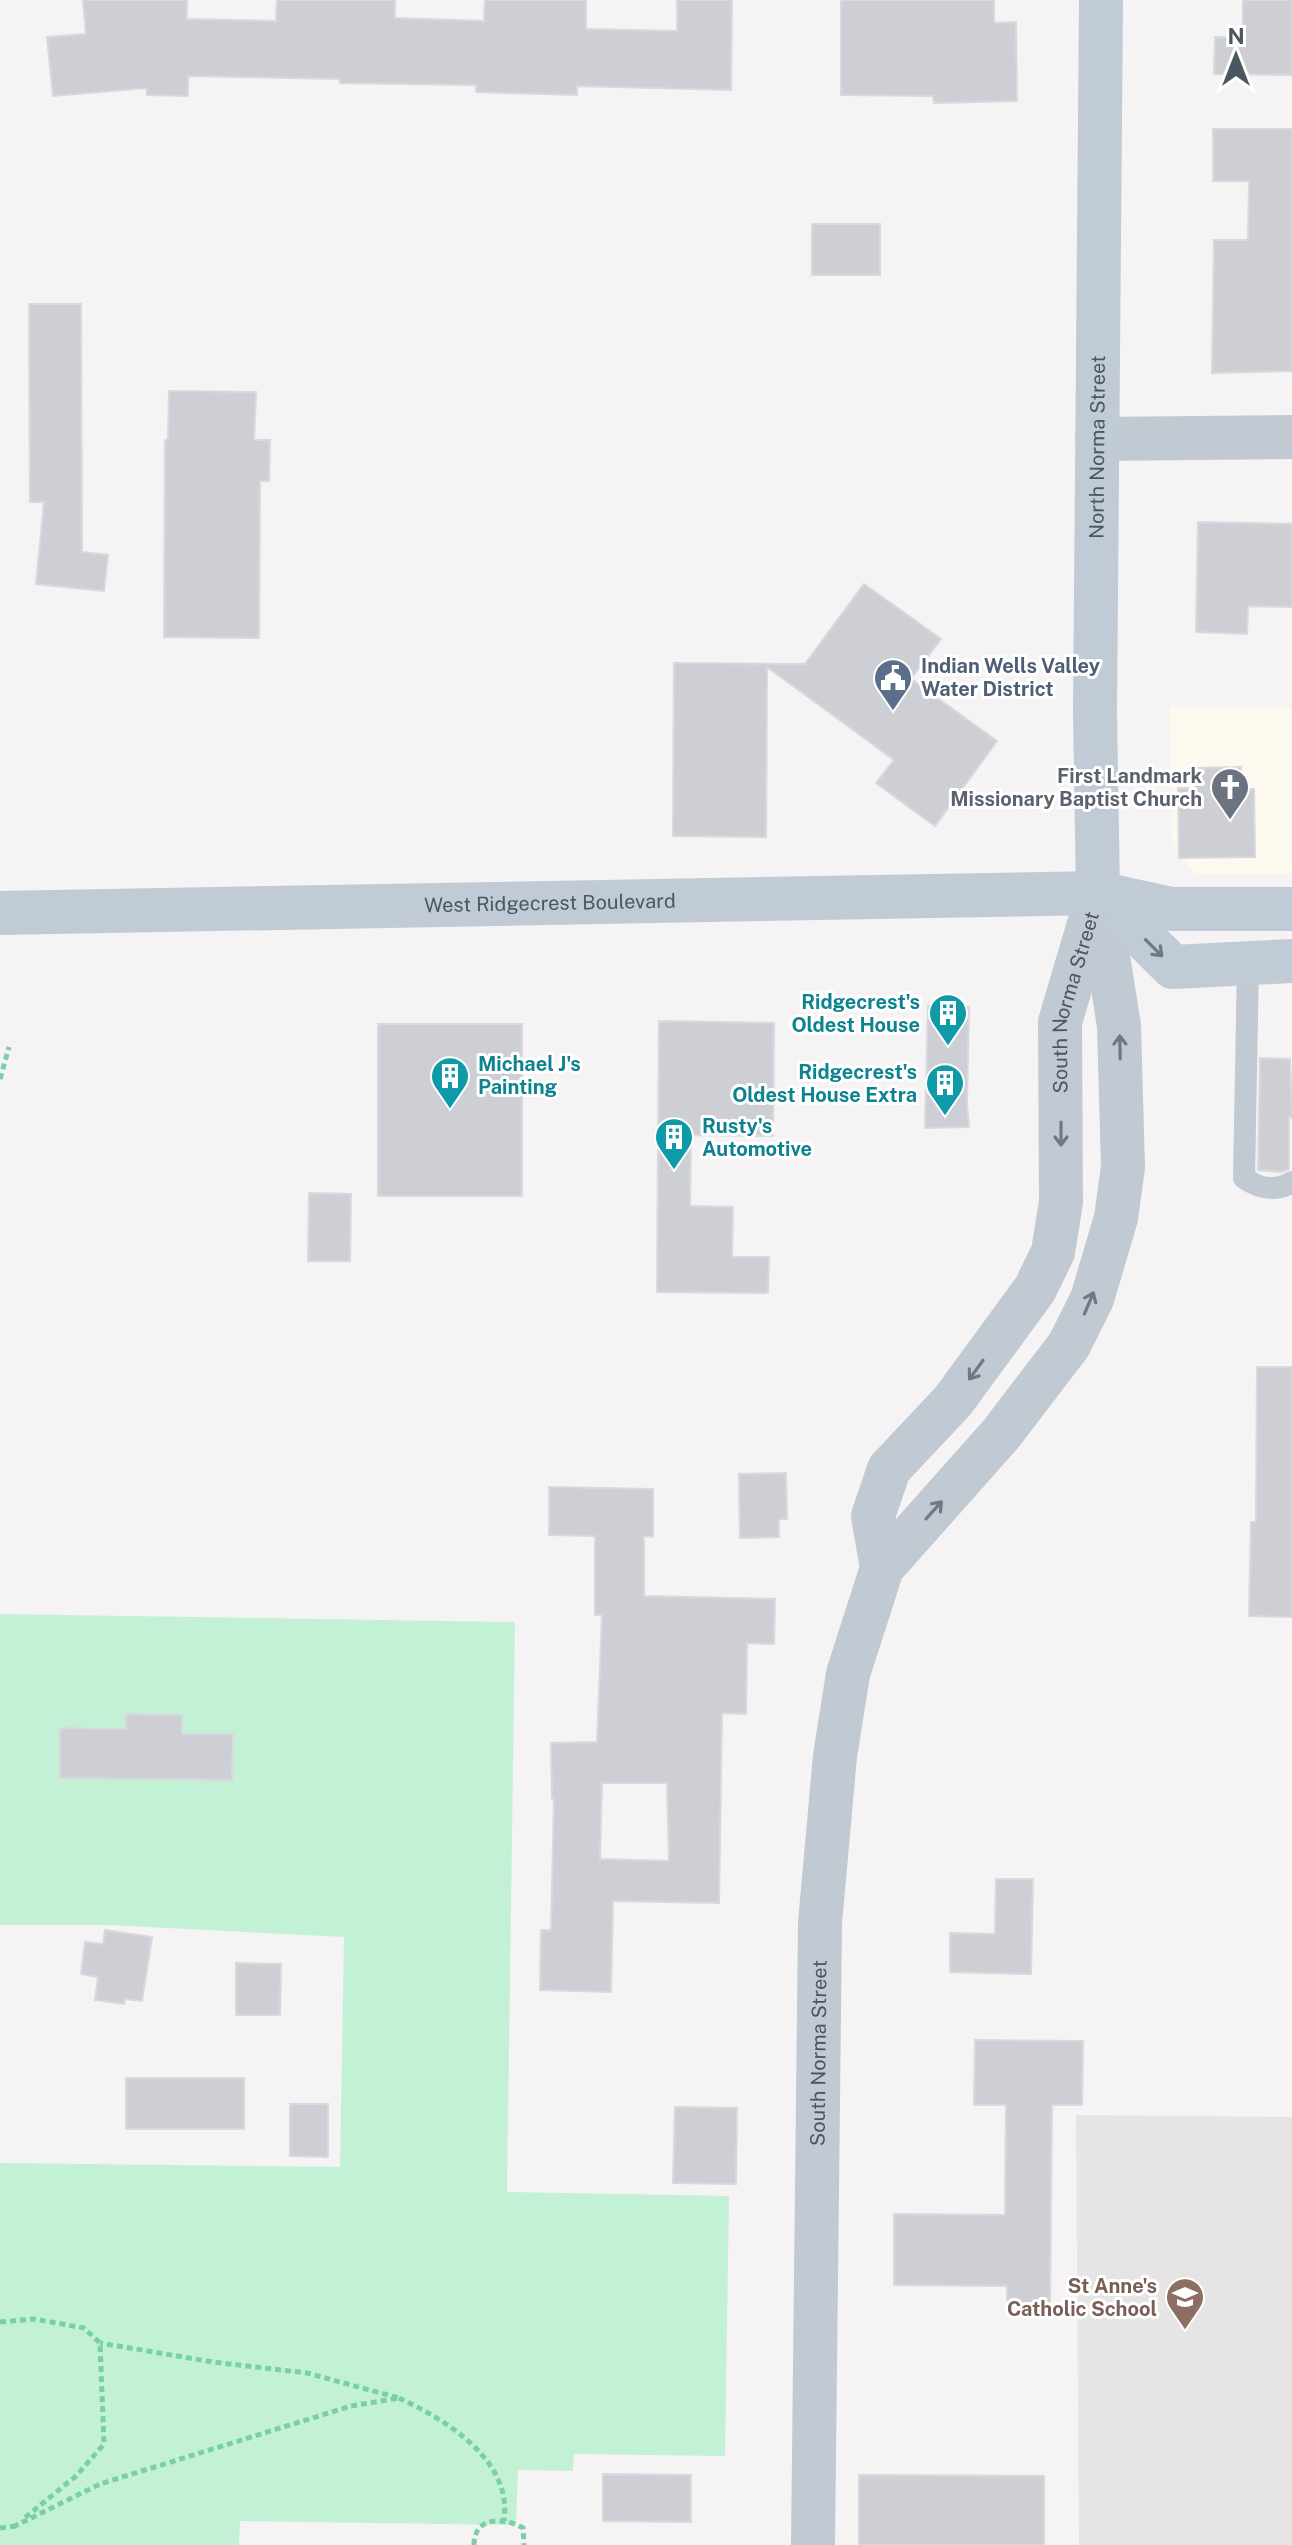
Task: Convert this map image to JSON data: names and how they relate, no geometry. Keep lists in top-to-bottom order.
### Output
{
  "streets": {
    "main road": ["North Norma Street", "West Ridgecrest Boulevard"],
    "street": ["South Norma Street"]
  },
  "crossings": [
    ["North Norma Street", "West Ridgecrest Boulevard"],
    ["North Norma Street", "South Norma Street"],
    ["West Ridgecrest Boulevard", "South Norma Street"]
  ],
  "places": {
    "public building": ["Indian Wells Valley Water District"],
    "church": ["First Landmark Missionary Baptist Church"],
    "building": [
      "Ridgecrest's Oldest House",
      "Michael J's Painting",
      "Ridgecrest's Oldest House Extra",
      "Rusty's Automotive"
    ],
    "school or university": ["St Anne's Catholic School"]
  },
  "north": "top"
}
